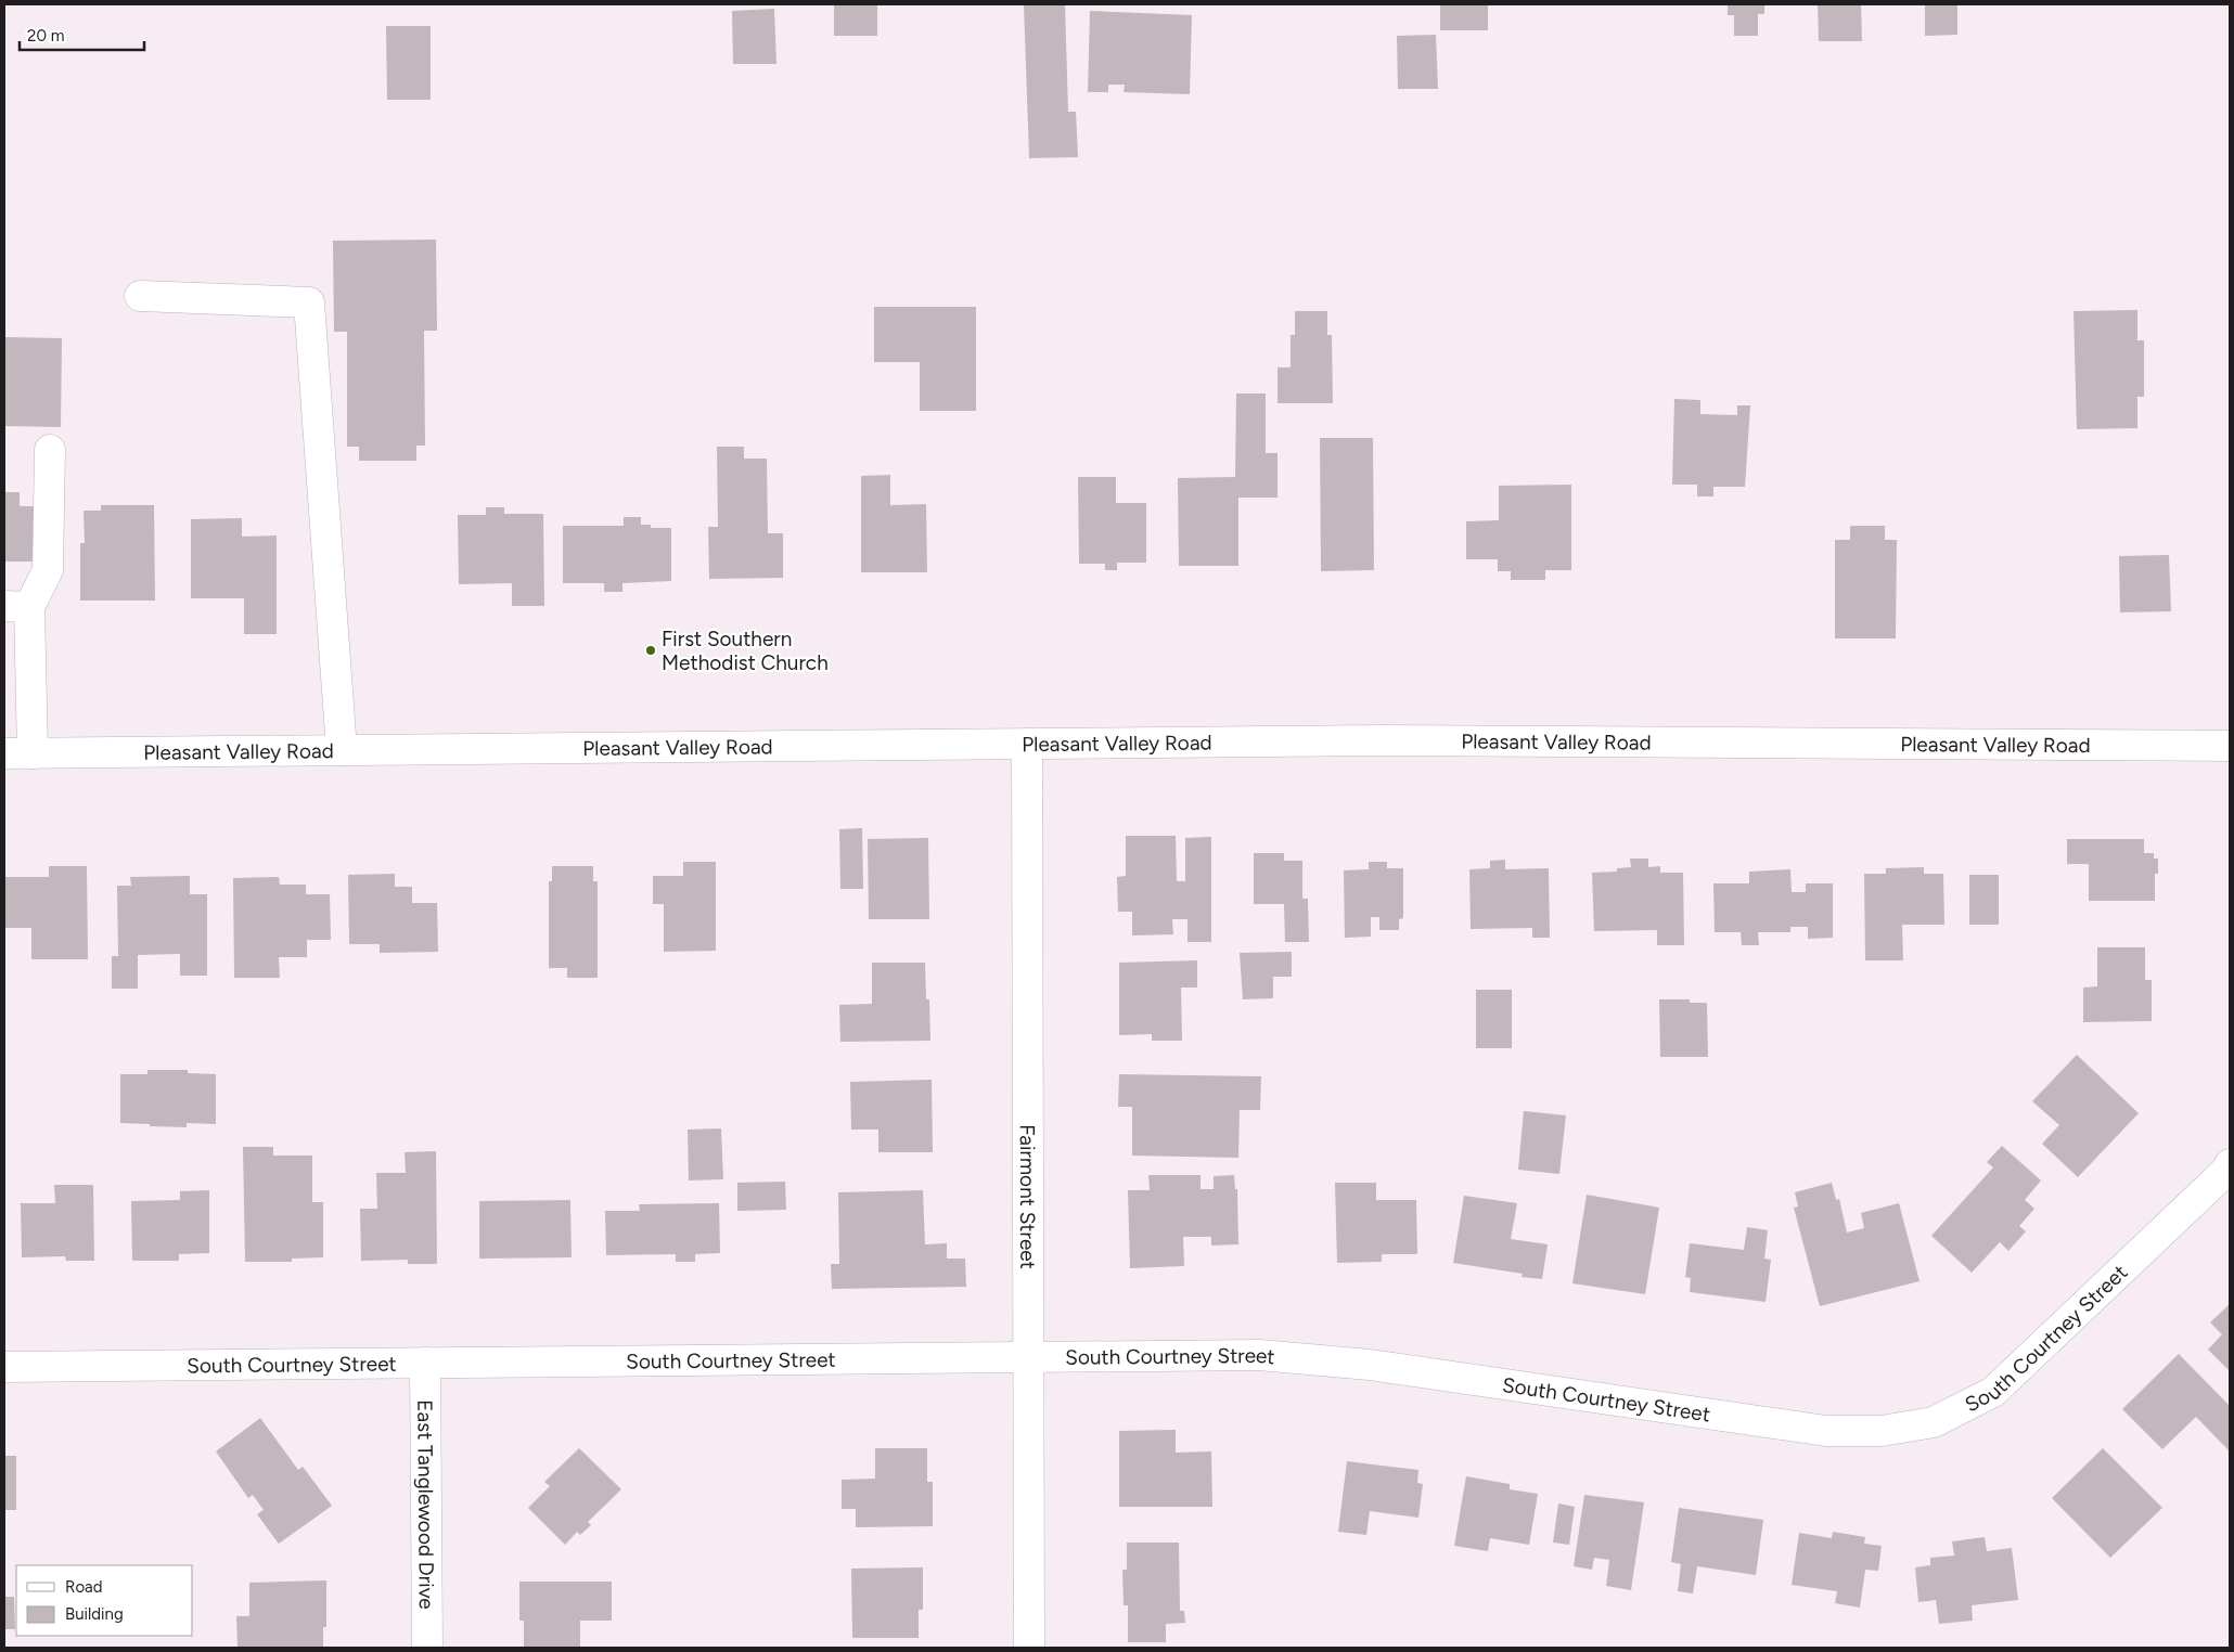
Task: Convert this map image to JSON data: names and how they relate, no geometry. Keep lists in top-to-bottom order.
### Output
{
  "streets": {
    "street": [
      "Pleasant Valley Road",
      "Fairmont Street",
      "South Courtney Street",
      "East Tanglewood Drive"
    ]
  },
  "crossings": [
    ["Pleasant Valley Road", "Fairmont Street"],
    ["Fairmont Street", "South Courtney Street"],
    ["South Courtney Street", "East Tanglewood Drive"]
  ],
  "places": ["First Southern Methodist Church"],
  "legend": ["Road", "Building"],
  "scale_bar": "20 m"
}
